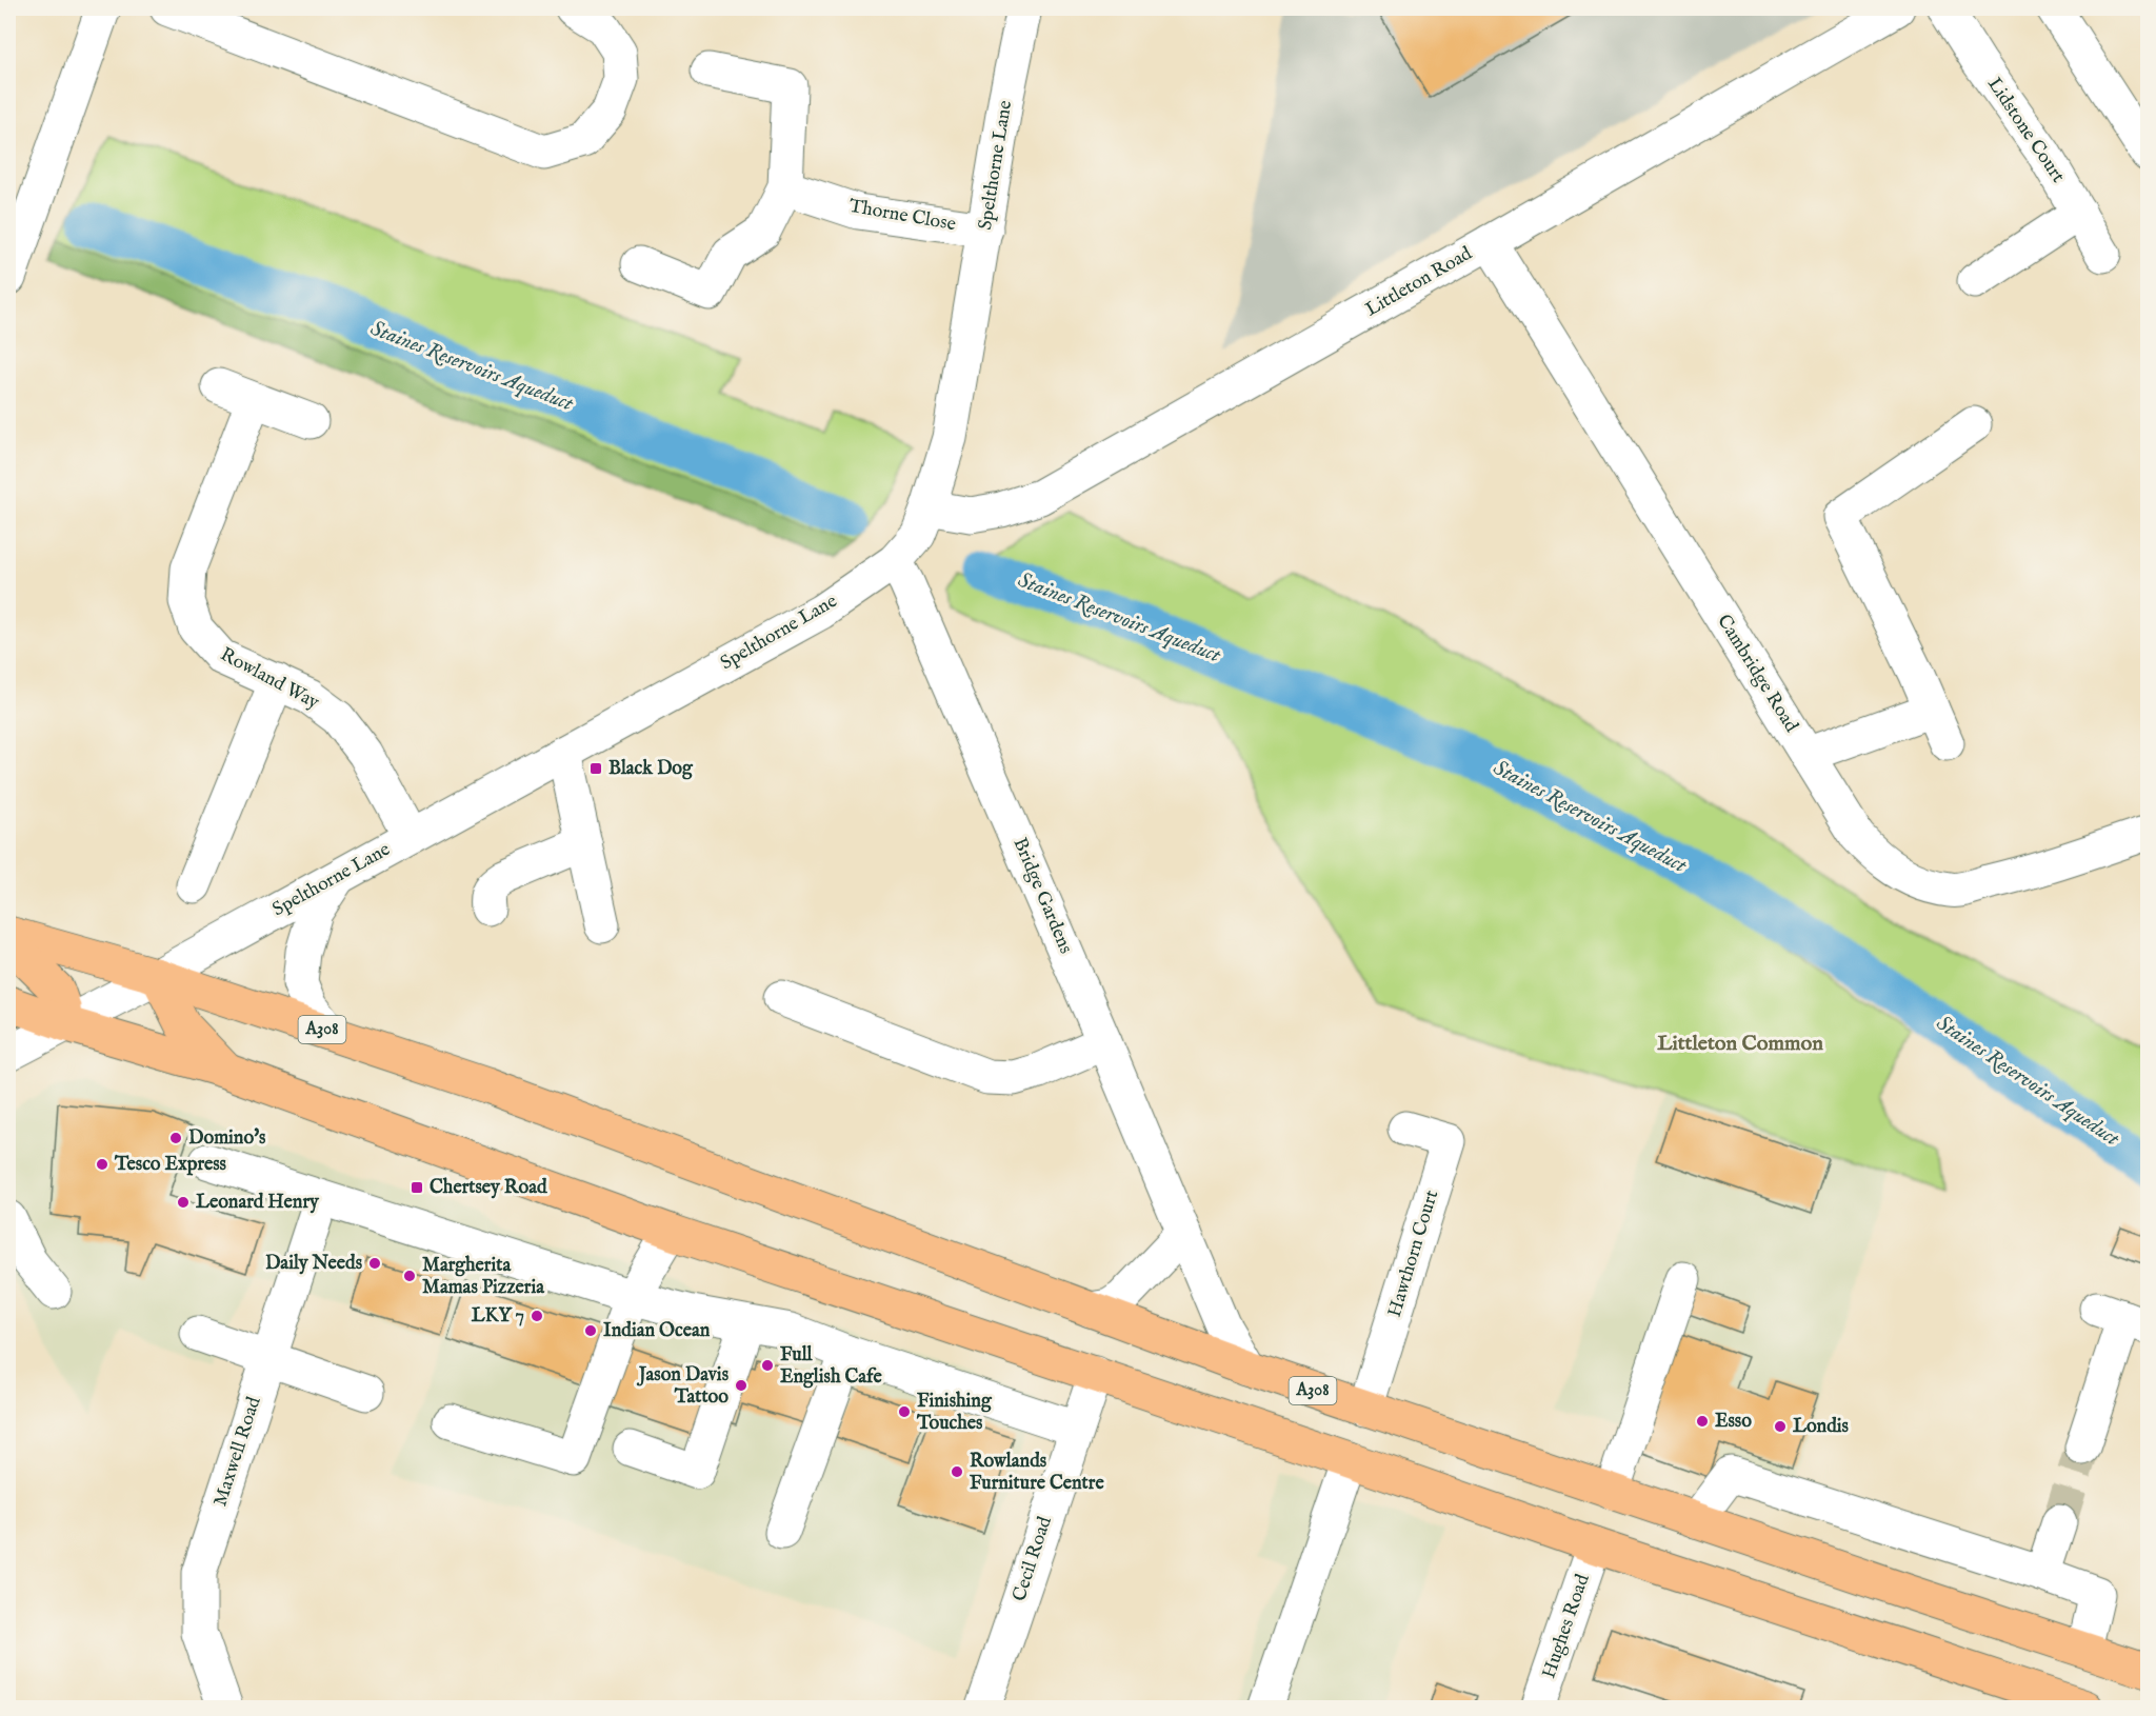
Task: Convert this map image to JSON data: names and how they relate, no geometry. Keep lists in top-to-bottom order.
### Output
{
  "streets": {
    "highway": ["A308"],
    "street": [
      "Lidstone Court",
      "Spelthorne Lane",
      "Thorne Close",
      "Littleton Road",
      "Cambridge Road",
      "Rowland Way",
      "Bridge Gardens",
      "Hawthorn Court",
      "Maxwell Road",
      "Cecil Road",
      "Hughes Road"
    ]
  },
  "crossings": [
    ["Spelthorne Lane", "Thorne Close"],
    ["Spelthorne Lane", "Littleton Road"],
    ["Spelthorne Lane", "Rowland Way"],
    ["Spelthorne Lane", "Bridge Gardens"],
    ["Spelthorne Lane", "A308"],
    ["Littleton Road", "Cambridge Road"],
    ["Bridge Gardens", "A308"],
    ["A308", "Hawthorn Court"]
  ],
  "districts": ["Littleton Common"],
  "water": ["Staines Reservoirs Aqueduct"],
  "places": {
    "transit": ["Black Dog", "Chertsey Road"],
    "other": [
      "Domino's",
      "Tesco Express",
      "Leonard Henry",
      "Daily Needs",
      "Margherita Mamas Pizzeria",
      "LKY 7",
      "Indian Ocean",
      "Full English Cafe",
      "Jason Davis Tattoo",
      "Finishing Touches",
      "Esso",
      "Londis",
      "Rowlands Furniture Centre"
    ]
  }
}
